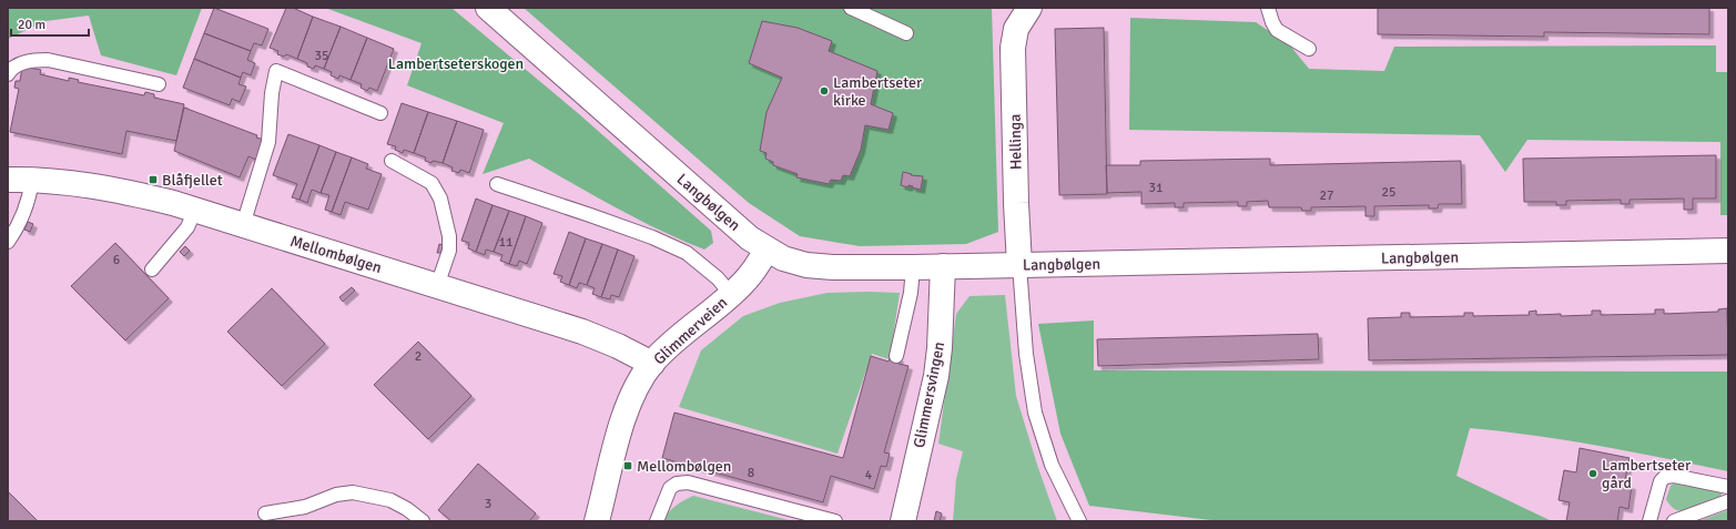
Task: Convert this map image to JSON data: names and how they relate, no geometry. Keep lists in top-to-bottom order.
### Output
{
  "streets": {
    "street": [
      "Hellinga",
      "Langbølgen",
      "Mellombølgen",
      "Glimmerveien",
      "Glimmersvingen"
    ]
  },
  "crossings": [
    ["Hellinga", "Langbølgen"],
    ["Langbølgen", "Glimmerveien"],
    ["Langbølgen", "Glimmersvingen"],
    ["Mellombølgen", "Glimmerveien"]
  ],
  "parks": ["Lambertseterskogen"],
  "places": {
    "other": ["Lambertseter kirke", "Lambertseter gård"],
    "transit": ["Blåfjellet", "Mellombølgen"]
  },
  "house_numbers": [
    "35",
    "31",
    "25",
    "27",
    "11",
    "6",
    "2",
    "8",
    "4",
    "3"
  ],
  "scale_bar": "20 m"
}
